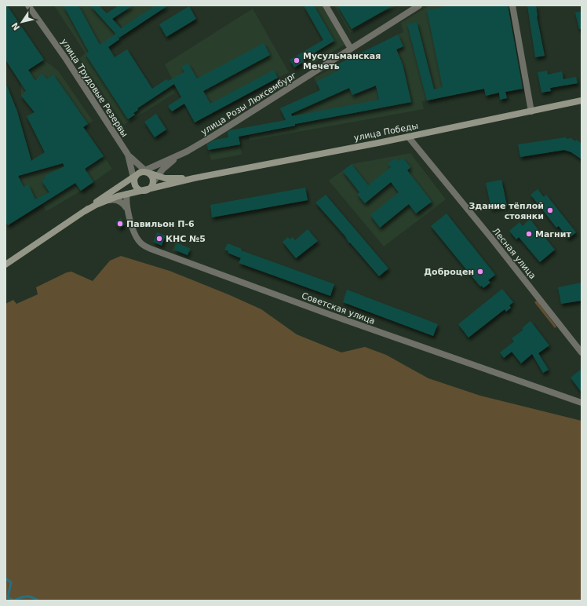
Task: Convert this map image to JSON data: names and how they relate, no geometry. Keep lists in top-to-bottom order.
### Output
{
  "streets": {
    "street": [
      "улица Трудовые Резервы",
      "улица Розы Люксембург",
      "улица Победы",
      "Лесная улица",
      "Советская улица"
    ]
  },
  "crossings": [
    ["улица Трудовые Резервы", "улица Розы Люксембург"],
    ["улица Трудовые Резервы", "улица Победы"],
    ["улица Розы Люксембург", "улица Победы"],
    ["улица Розы Люксембург", "Советская улица"],
    ["улица Победы", "Лесная улица"]
  ],
  "places": [
    "Мусульманская Мечеть",
    "Здание тёплой стоянки",
    "Павильон П-6",
    "Магнит",
    "КНС №5",
    "Доброцен"
  ],
  "north": "bottom left"
}
